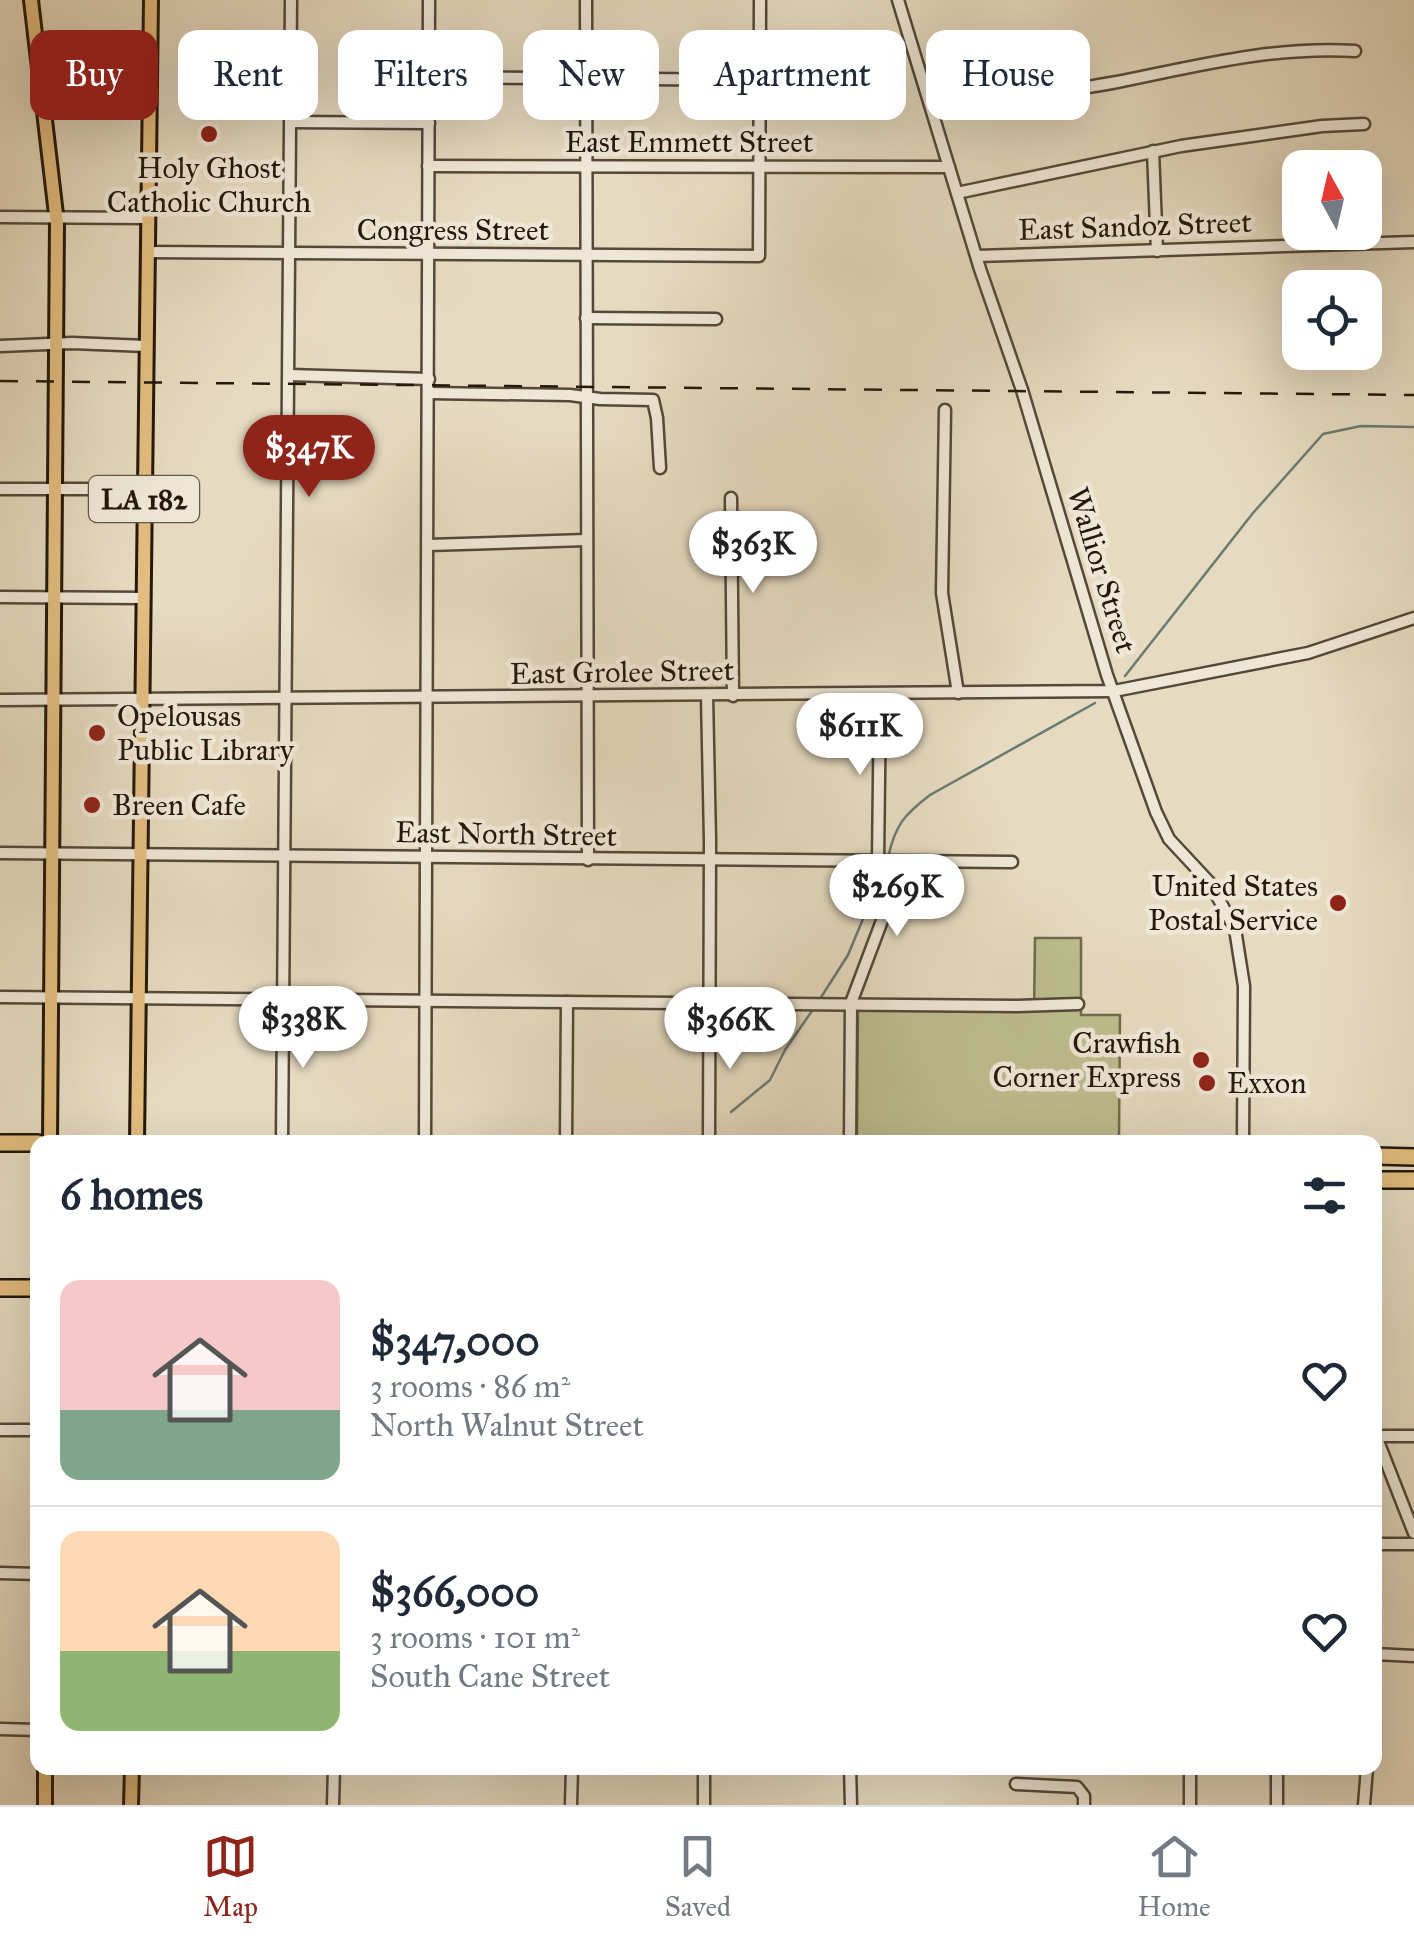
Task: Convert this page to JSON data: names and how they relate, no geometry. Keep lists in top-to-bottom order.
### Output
{
  "streets": {
    "main road": ["LA 182"],
    "street": [
      "East Emmett Street",
      "East Sandoz Street",
      "Congress Street",
      "Wallior Street",
      "East Grolee Street",
      "East North Street"
    ]
  },
  "crossings": [
    ["East Emmett Street", "Congress Street"],
    ["East Emmett Street", "Wallior Street"],
    ["East Sandoz Street", "Wallior Street"],
    ["Congress Street", "LA 182"],
    ["LA 182", "East Grolee Street"],
    ["LA 182", "East North Street"],
    ["Wallior Street", "East Grolee Street"]
  ],
  "places": [
    "Holy Ghost Catholic Church",
    "Opelousas Public Library",
    "Breen Cafe",
    "United States Postal Service",
    "Crawfish Corner Express",
    "Exxon"
  ],
  "north": "top",
  "page": {
    "chip": [
      "Buy",
      "Rent",
      "Filters",
      "New",
      "Apartment",
      "House"
    ],
    "price": [
      "$347K",
      "$363K",
      "$611K",
      "$269K",
      "$338K",
      "$366K"
    ],
    "heading": "6 homes",
    "list": [
      {
        "name": "$347,000",
        "note": "3 rooms · 86 m² · North Walnut Street"
      },
      {
        "name": "$366,000",
        "note": "3 rooms · 101 m² · South Cane Street"
      }
    ],
    "tabs": ["Map", "Saved", "Home"]
  }
}
